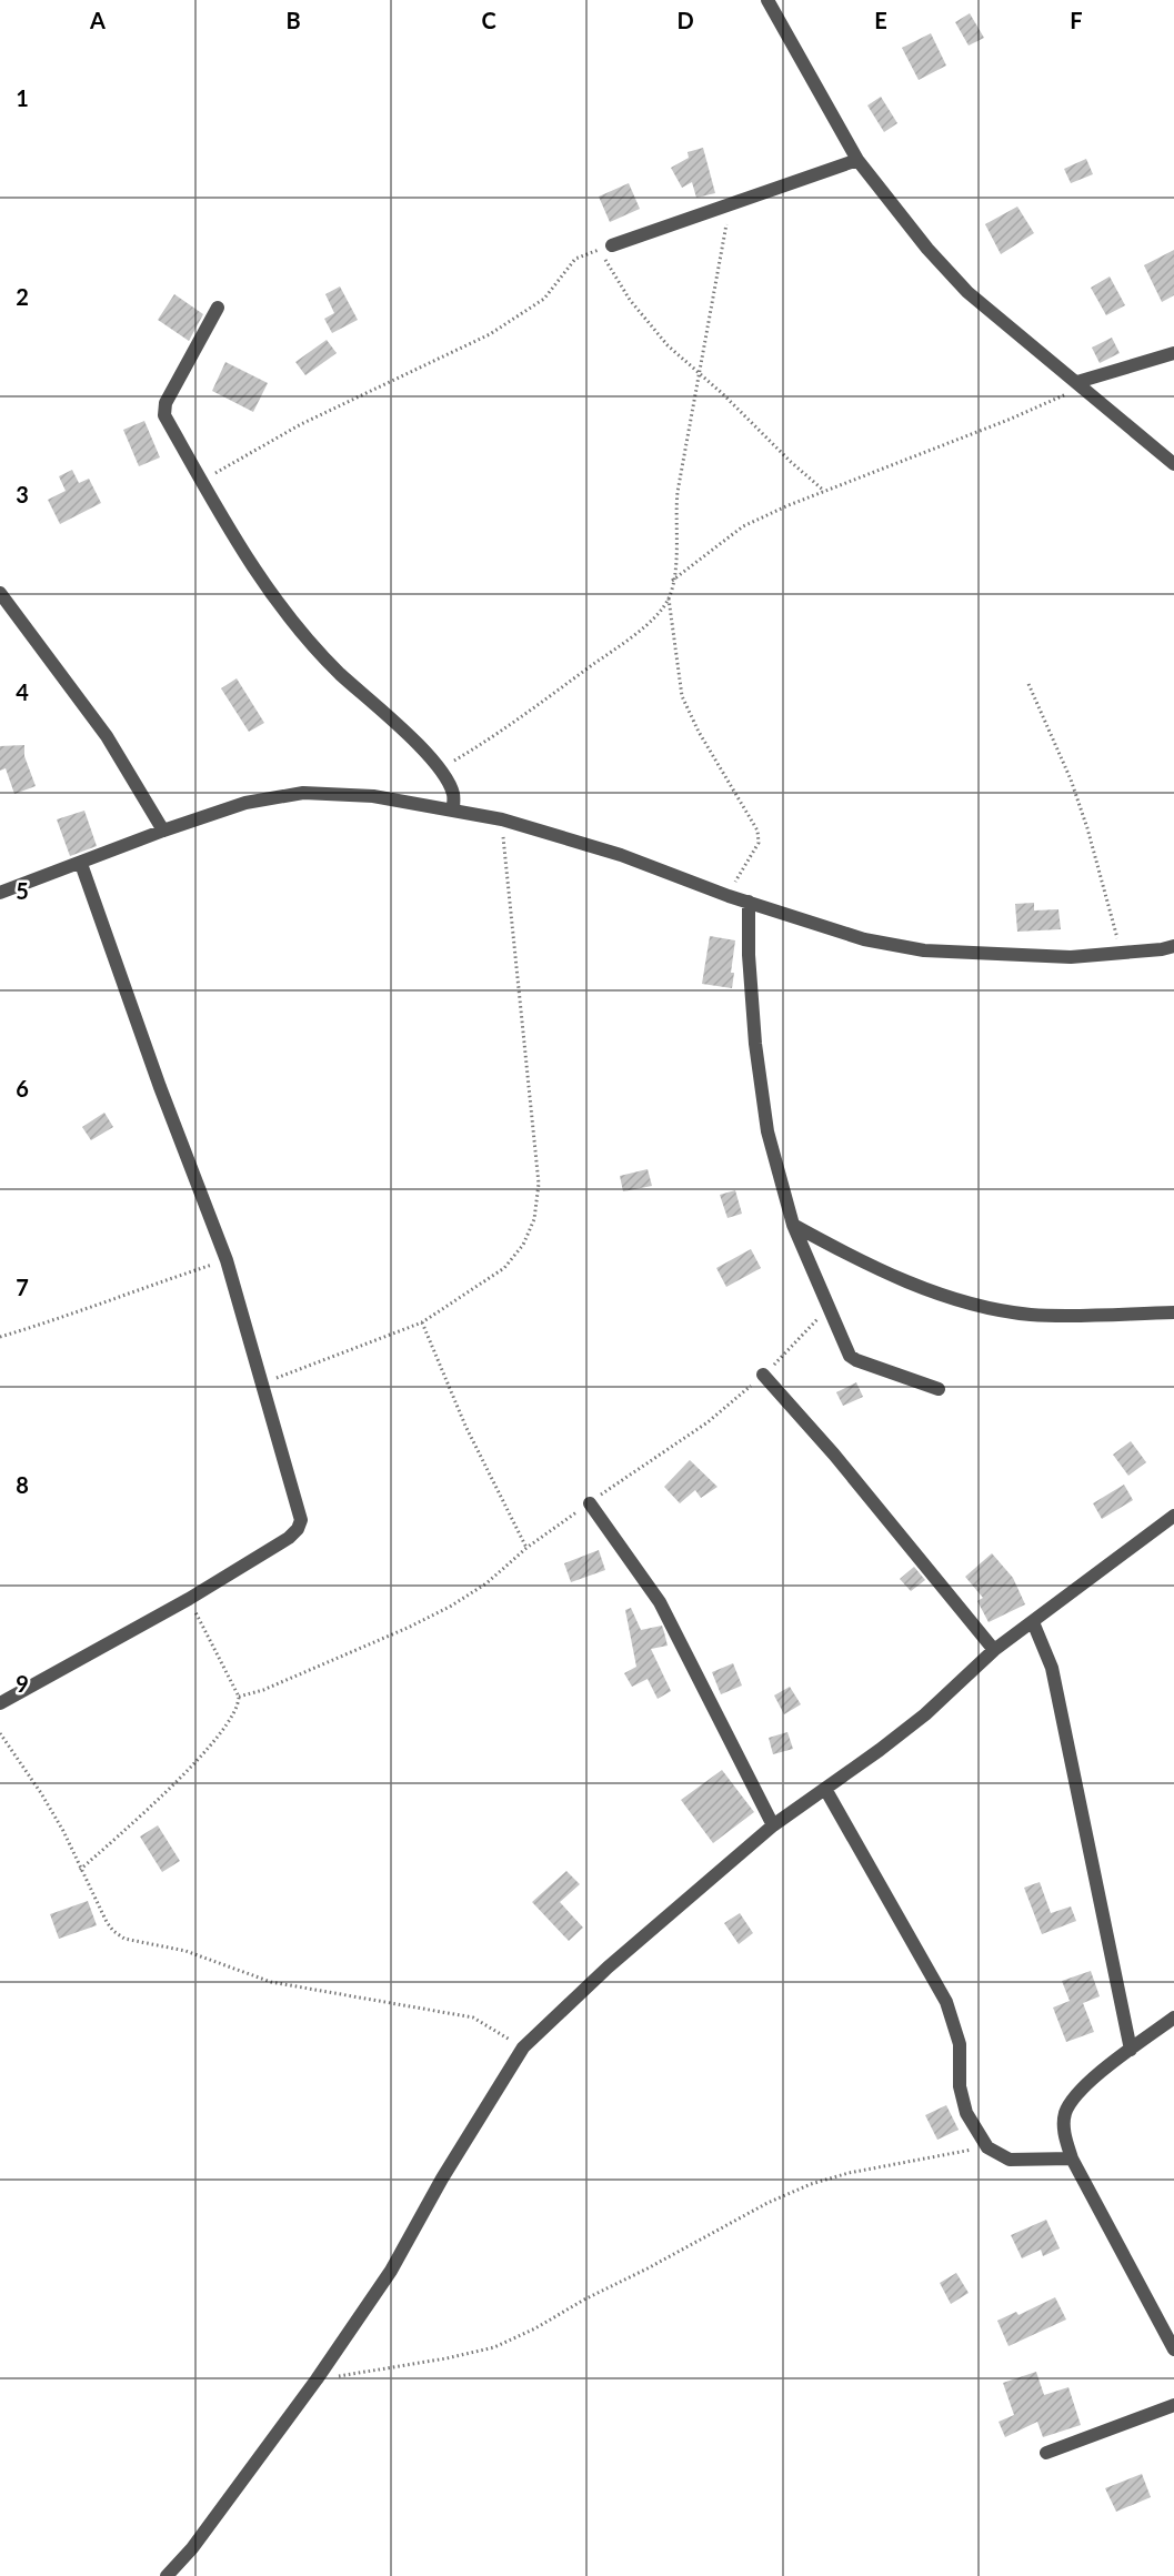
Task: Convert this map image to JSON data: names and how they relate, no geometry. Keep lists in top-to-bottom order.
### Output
{
  "grid": {
    "columns": [
      "A",
      "B",
      "C",
      "D",
      "E",
      "F"
    ],
    "rows": [
      "1",
      "2",
      "3",
      "4",
      "5",
      "6",
      "7",
      "8",
      "9"
    ]
  }
}
